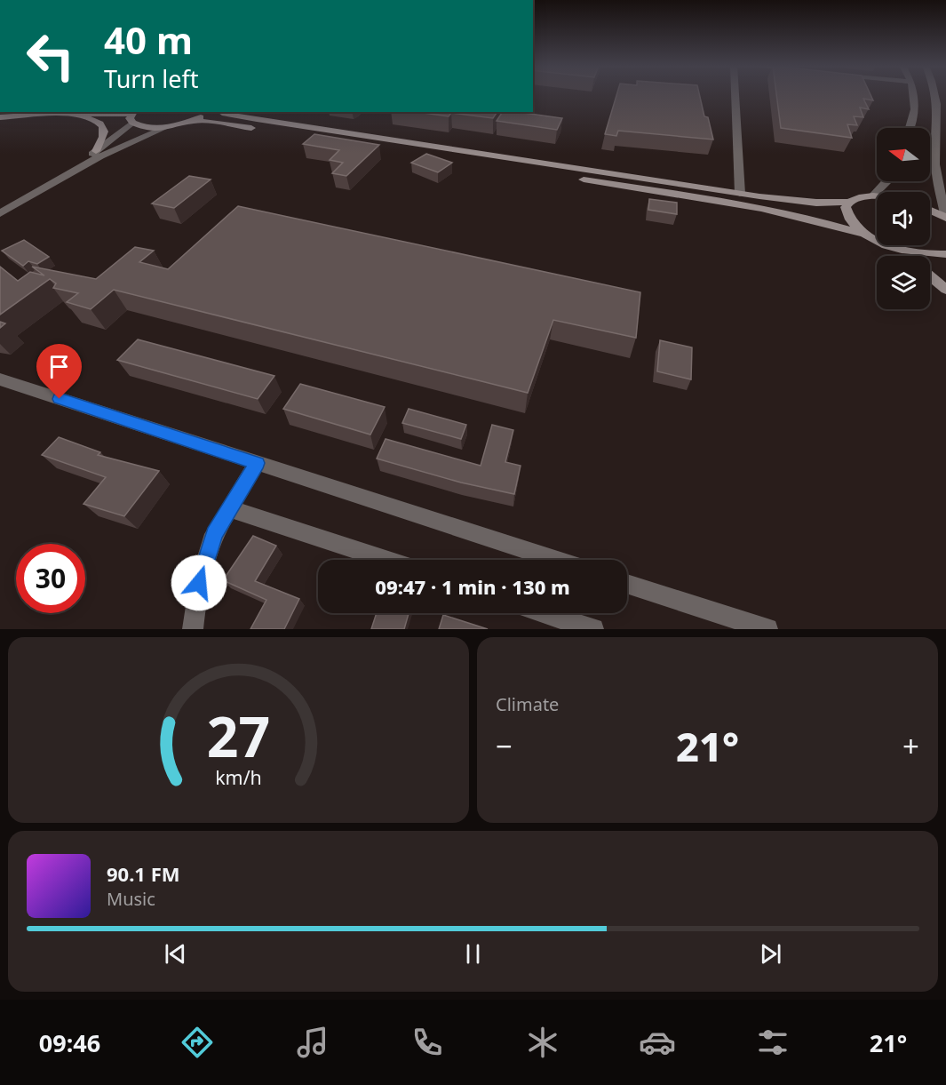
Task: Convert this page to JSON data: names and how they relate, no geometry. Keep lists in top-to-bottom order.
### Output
{
  "north": "left",
  "page": {
    "turn": ["40 m", "Turn left"],
    "limit": "30",
    "trip": "09:47 · 1 min · 130 m",
    "tile": "Climate",
    "heat": ["−", "21°", "+"],
    "song": ["90.1 FM", "Music"],
    "tabs": ["09:46", "21°"],
    "gauge": ["27", "km/h"]
  }
}
